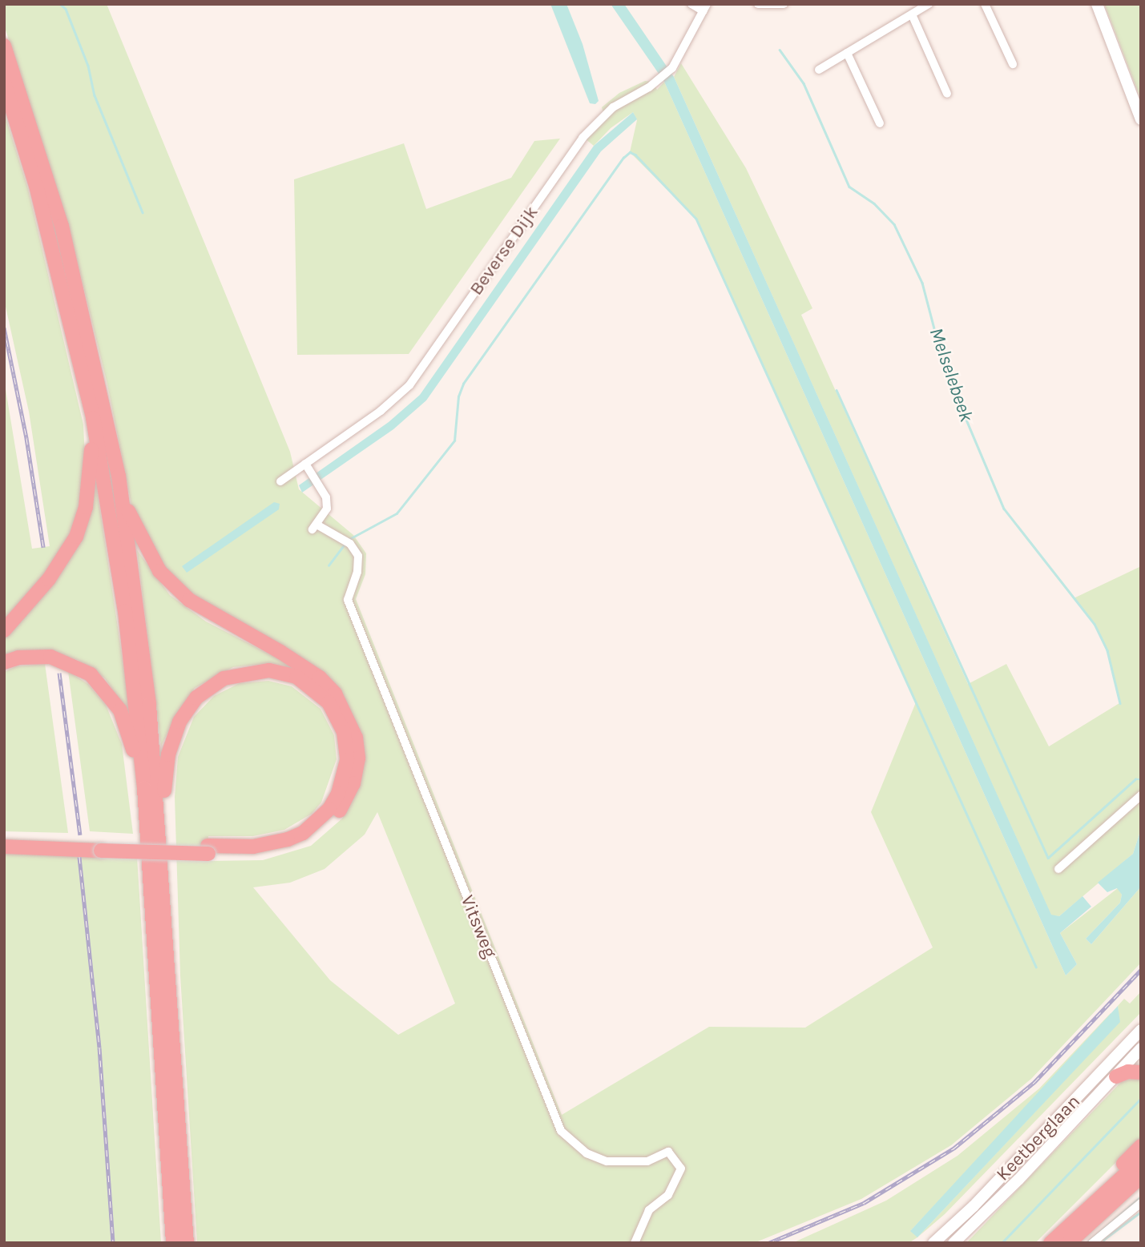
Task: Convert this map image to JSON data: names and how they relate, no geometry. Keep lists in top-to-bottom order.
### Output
{
  "streets": {
    "main road": ["Keetberglaan"],
    "street": ["Beverse Dijk", "Vitsweg"]
  },
  "crossings": [
    ["Beverse Dijk", "Vitsweg"]
  ],
  "water": ["Melselebeek"]
}
